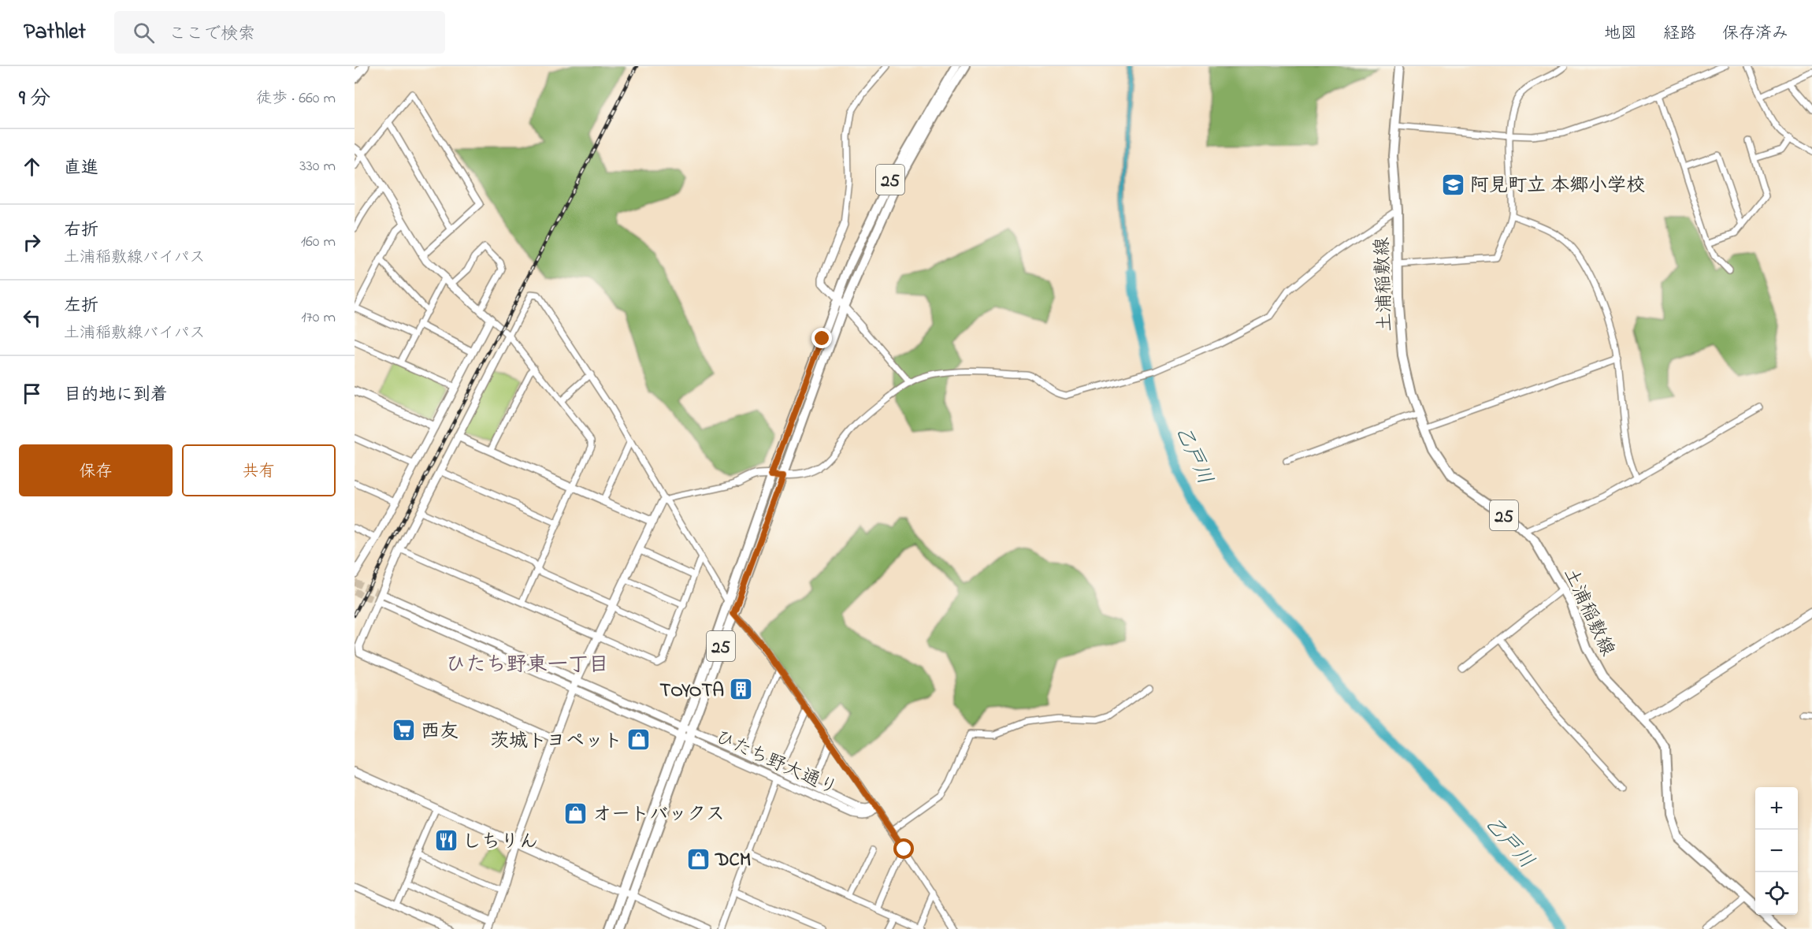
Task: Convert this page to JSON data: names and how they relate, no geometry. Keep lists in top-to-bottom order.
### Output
{
  "streets": {
    "main road": ["25", "土浦稲敷線"],
    "street": ["ひたち野大通り"]
  },
  "crossings": [
    ["25", "ひたち野大通り"]
  ],
  "districts": ["ひたち野東一丁目"],
  "water": ["乙戸川"],
  "places": {
    "school or university": ["阿見町立 本郷小学校"],
    "building": ["TOYOTA"],
    "supermarket": ["西友"],
    "shop": ["茨城トヨペット", "オートバックス", "DCM"],
    "restaurant": ["しちりん"]
  },
  "page": {
    "header": "Pathlet",
    "search": "ここで検索",
    "nav": ["地図", "経路", "保存済み"],
    "heading": ["9 分", "徒歩 · 660 m"],
    "list": [
      ["直進", "330 m"],
      ["右折", "土浦稲敷線バイパス", "160 m"],
      ["左折", "土浦稲敷線バイパス", "170 m"],
      "目的地に到着"
    ],
    "buttons": ["保存", "共有"],
    "map_buttons": ["+", "−"]
  }
}
